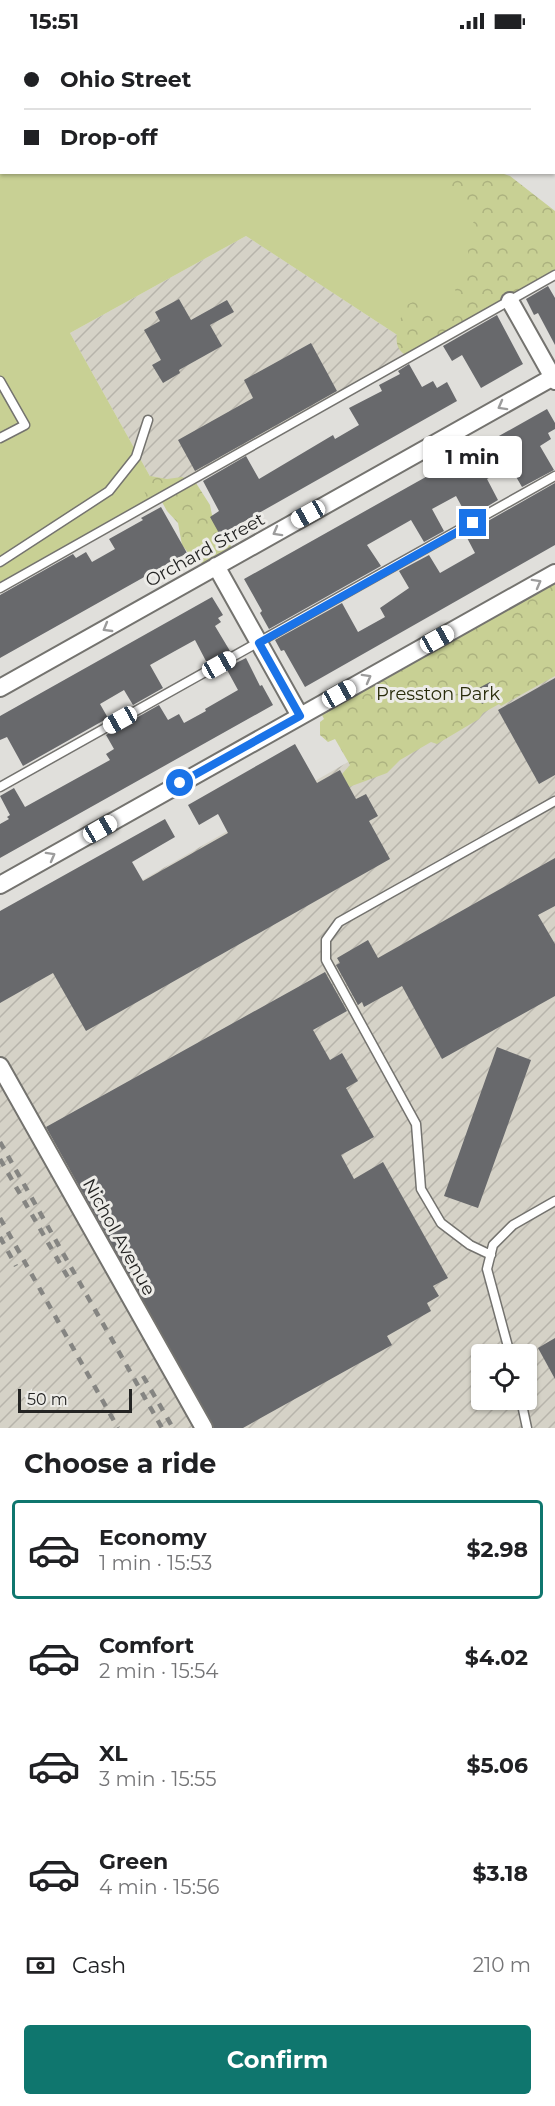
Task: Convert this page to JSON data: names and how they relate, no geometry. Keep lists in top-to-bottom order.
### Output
{
  "streets": {
    "street": ["Orchard Street", "Nichol Avenue"]
  },
  "one_way": ["Orchard Street"],
  "parks": ["Presston Park"],
  "scale_bar": "50 m",
  "page": {
    "status": "15:51",
    "banner": ["Ohio Street", "Drop-off"],
    "bubble": "1 min",
    "scale": "50 m",
    "heading": "Choose a ride",
    "list": [
      {
        "name": "Economy",
        "note": "1 min · 15:53",
        "value": "$2.98"
      },
      {
        "name": "Comfort",
        "note": "2 min · 15:54",
        "value": "$4.02"
      },
      {
        "name": "XL",
        "note": "3 min · 15:55",
        "value": "$5.06"
      },
      {
        "name": "Green",
        "note": "4 min · 15:56",
        "value": "$3.18"
      }
    ],
    "pay": ["Cash", "210 m"],
    "buttons": "Confirm"
  }
}
